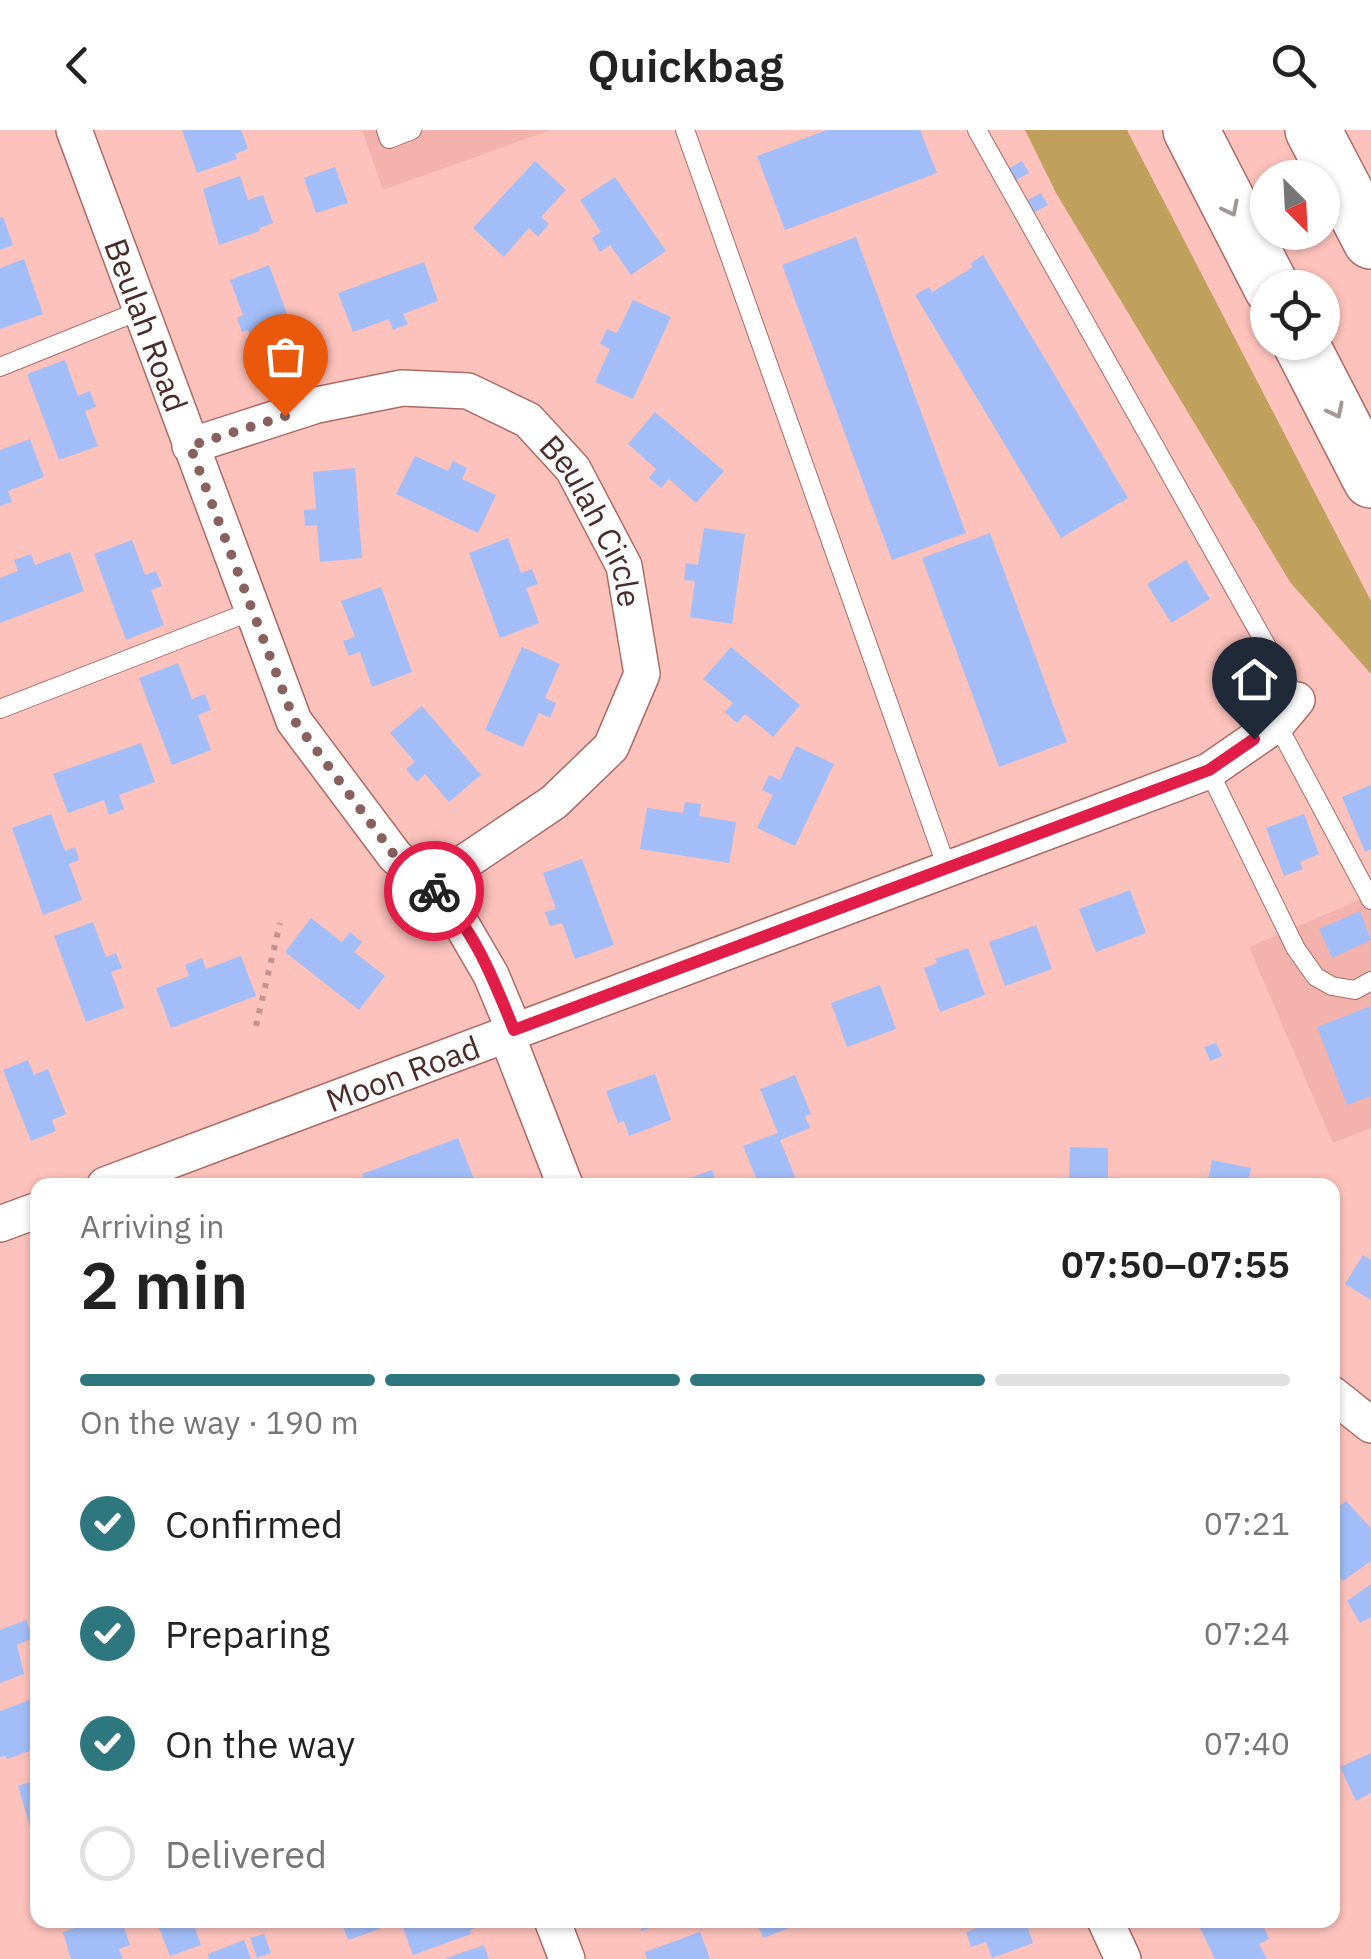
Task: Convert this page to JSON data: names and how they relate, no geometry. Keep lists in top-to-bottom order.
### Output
{
  "streets": {
    "street": ["Beulah Road", "Beulah Circle", "Moon Road"]
  },
  "crossings": [
    ["Beulah Road", "Beulah Circle"],
    ["Beulah Road", "Moon Road"]
  ],
  "north": "bottom right",
  "page": {
    "header": "Quickbag",
    "heading": ["2 min", "Arriving in", "07:50–07:55"],
    "bar": "On the way · 190 m",
    "list": [
      ["Confirmed", "07:21"],
      ["Preparing", "07:24"],
      ["On the way", "07:40"],
      "Delivered"
    ]
  }
}
